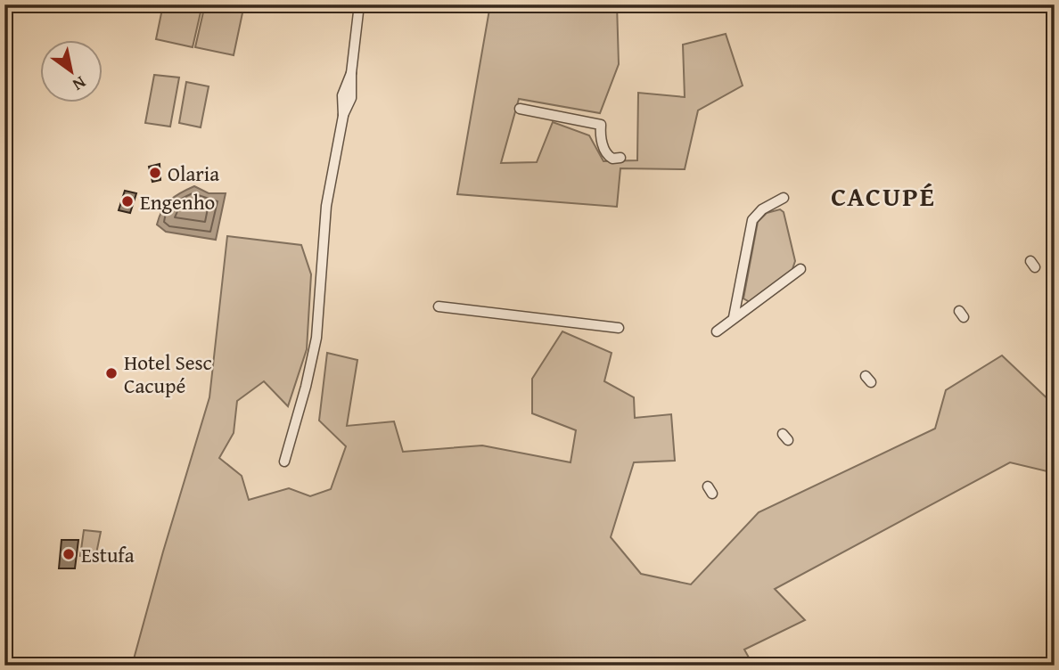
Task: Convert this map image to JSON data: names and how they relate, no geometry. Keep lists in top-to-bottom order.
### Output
{
  "districts": ["CACUPÉ"],
  "places": [
    "Olaria",
    "Engenho",
    "Hotel Sesc Cacupé",
    "Estufa"
  ],
  "north": "bottom right"
}
